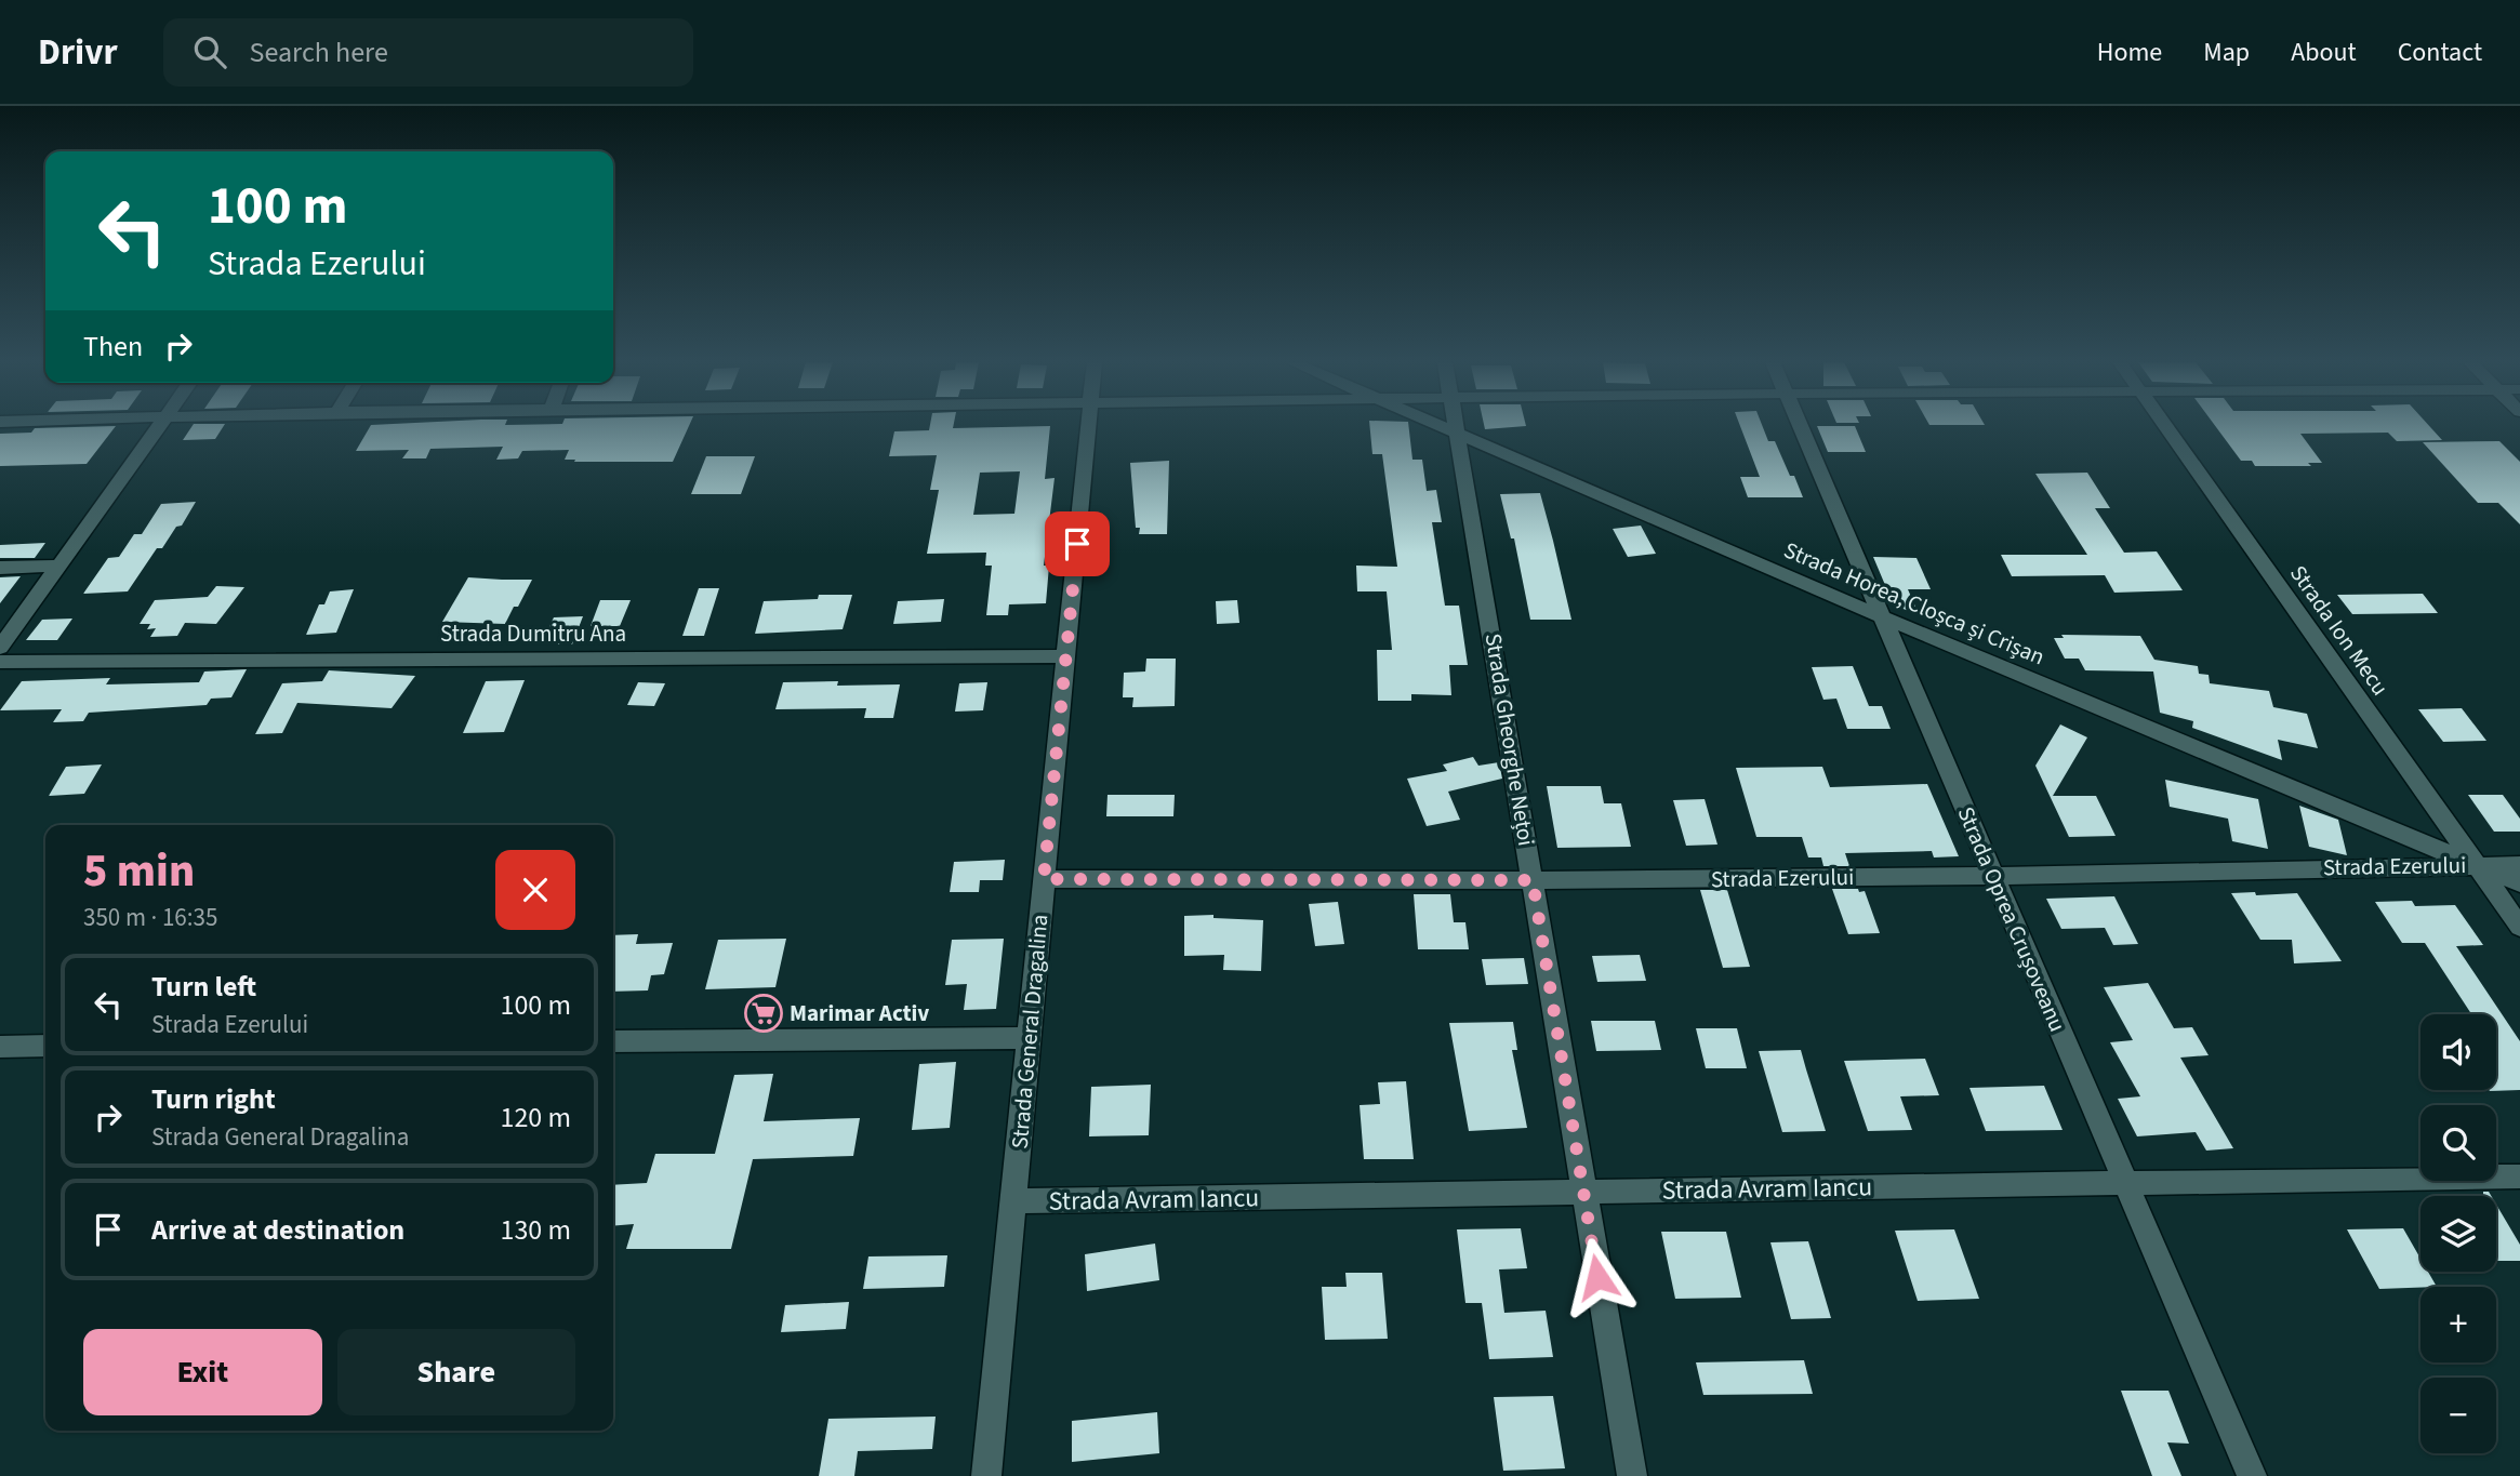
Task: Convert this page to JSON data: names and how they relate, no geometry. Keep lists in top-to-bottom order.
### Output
{
  "streets": {
    "street": [
      "Strada Horea, Cloșca și Crișan",
      "Strada Ion Mecu",
      "Strada Dumitru Ana",
      "Strada Gheorghe Nețoi",
      "Strada Ezerului",
      "Strada Oprea Crușoveanu",
      "Strada General Dragalina",
      "Strada Avram Iancu"
    ]
  },
  "crossings": [
    ["Strada Horea, Cloșca și Crișan", "Strada Ion Mecu"],
    ["Strada Horea, Cloșca și Crișan", "Strada Gheorghe Nețoi"],
    ["Strada Horea, Cloșca și Crișan", "Strada Ezerului"],
    ["Strada Horea, Cloșca și Crișan", "Strada Oprea Crușoveanu"],
    ["Strada Ion Mecu", "Strada Ezerului"],
    ["Strada Dumitru Ana", "Strada General Dragalina"],
    ["Strada Gheorghe Nețoi", "Strada Ezerului"],
    ["Strada Gheorghe Nețoi", "Strada Avram Iancu"],
    ["Strada Ezerului", "Strada Oprea Crușoveanu"],
    ["Strada Ezerului", "Strada General Dragalina"],
    ["Strada Oprea Crușoveanu", "Strada Avram Iancu"],
    ["Strada General Dragalina", "Strada Avram Iancu"]
  ],
  "places": {
    "supermarket": ["Marimar Activ"]
  },
  "page": {
    "header": "Drivr",
    "search": "Search here",
    "nav": [
      "Home",
      "Map",
      "About",
      "Contact"
    ],
    "turn": ["100 m", "Strada Ezerului"],
    "then": "Then",
    "heading": ["5 min", "350 m · 16:35"],
    "list": [
      {
        "name": "Turn left",
        "note": "Strada Ezerului",
        "value": "100 m"
      },
      {
        "name": "Turn right",
        "note": "Strada General Dragalina",
        "value": "120 m"
      },
      {
        "name": "Arrive at destination",
        "value": "130 m"
      }
    ],
    "map_buttons": ["+", "−"],
    "buttons": ["Exit", "Share"]
  }
}
